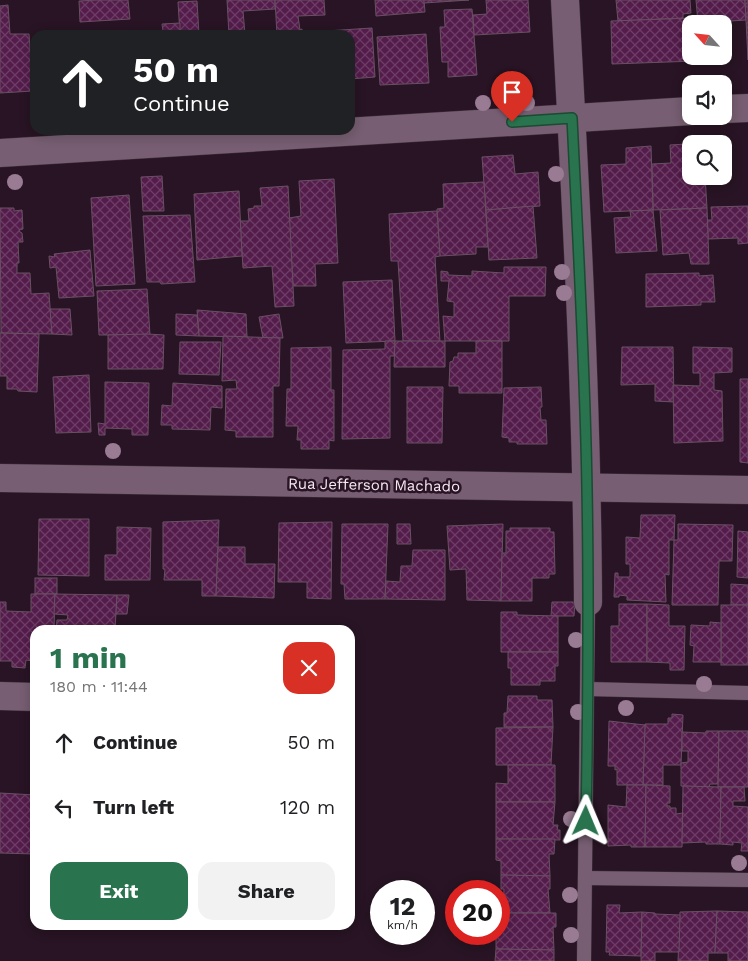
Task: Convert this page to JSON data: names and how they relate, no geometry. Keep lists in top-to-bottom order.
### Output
{
  "streets": {
    "street": ["Rua Jefferson Machado"]
  },
  "north": "top left",
  "page": {
    "turn": ["50 m", "Continue"],
    "heading": ["1 min", "180 m · 11:44"],
    "list": [
      {
        "name": "Continue",
        "value": "50 m"
      },
      {
        "name": "Turn left",
        "value": "120 m"
      }
    ],
    "buttons": ["Exit", "Share"],
    "speed": "12 km/h",
    "limit": "20"
  }
}
